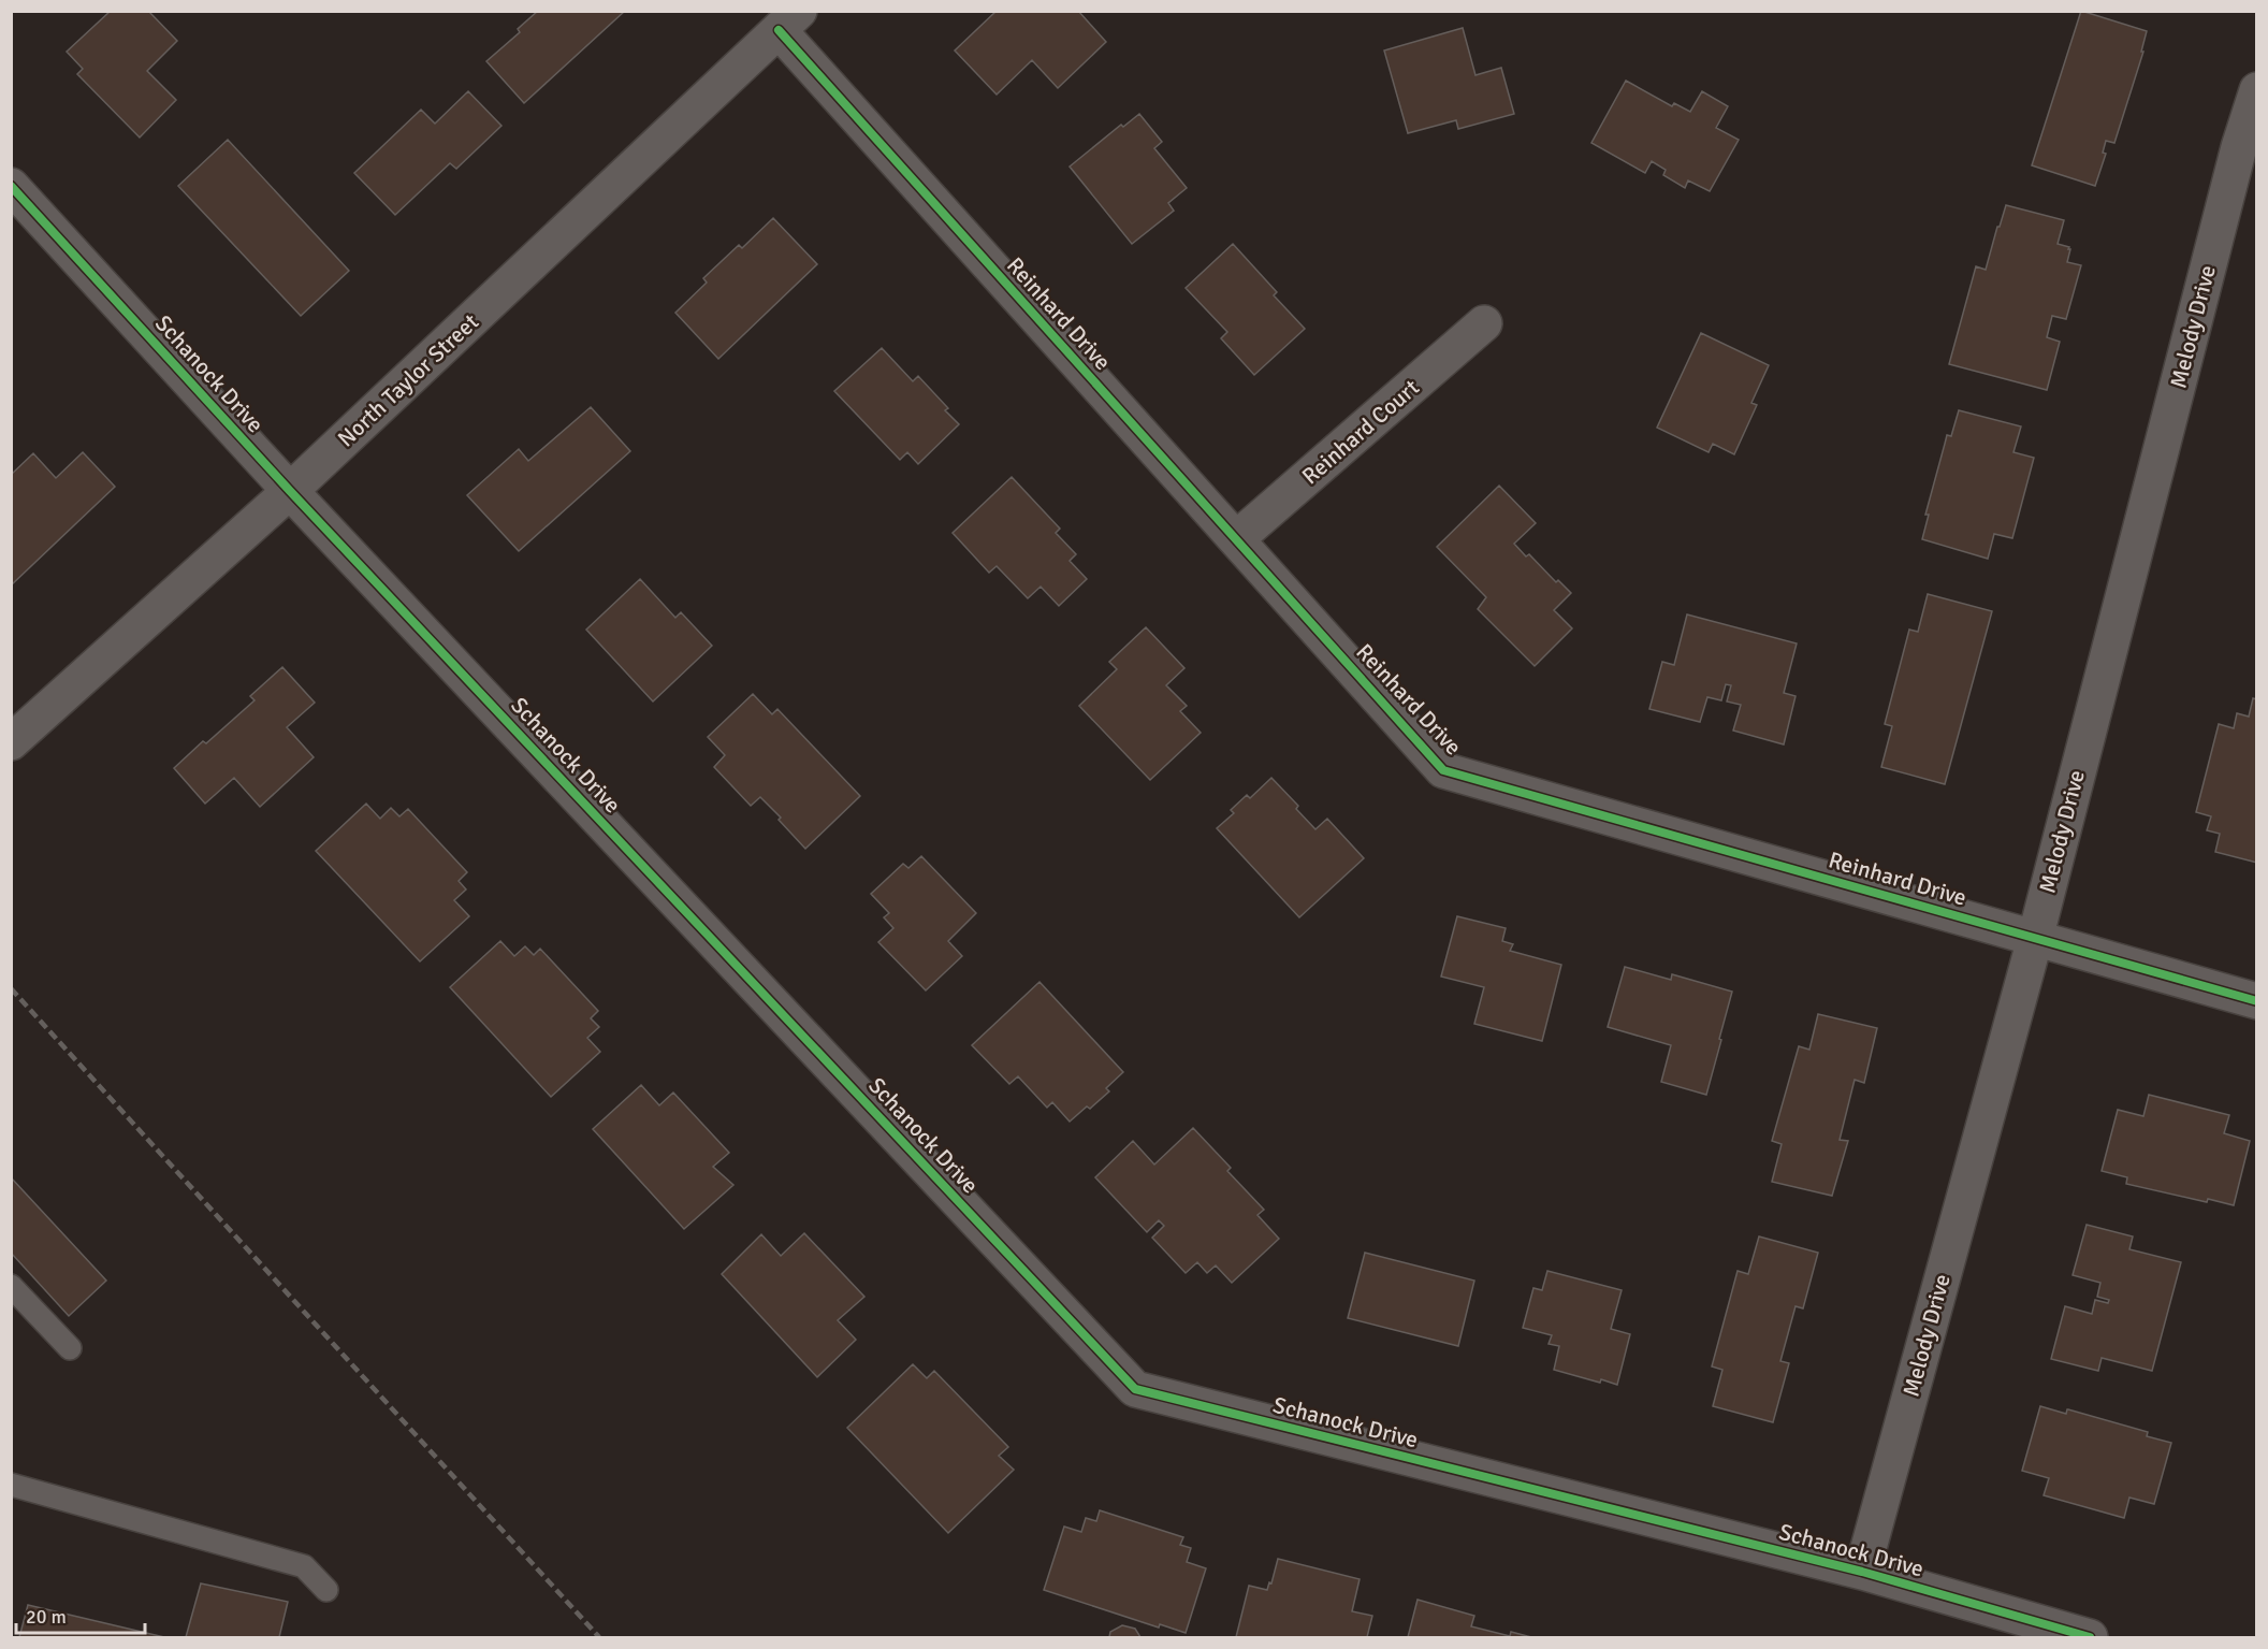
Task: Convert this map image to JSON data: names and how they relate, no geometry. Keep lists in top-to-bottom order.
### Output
{
  "streets": {
    "street": [
      "Reinhard Drive",
      "Melody Drive",
      "Schanock Drive",
      "North Taylor Street",
      "Reinhard Court"
    ]
  },
  "crossings": [
    ["Reinhard Drive", "Melody Drive"],
    ["Reinhard Drive", "North Taylor Street"],
    ["Reinhard Drive", "Reinhard Court"],
    ["Melody Drive", "Schanock Drive"],
    ["Schanock Drive", "North Taylor Street"]
  ],
  "scale_bar": "20 m"
}
